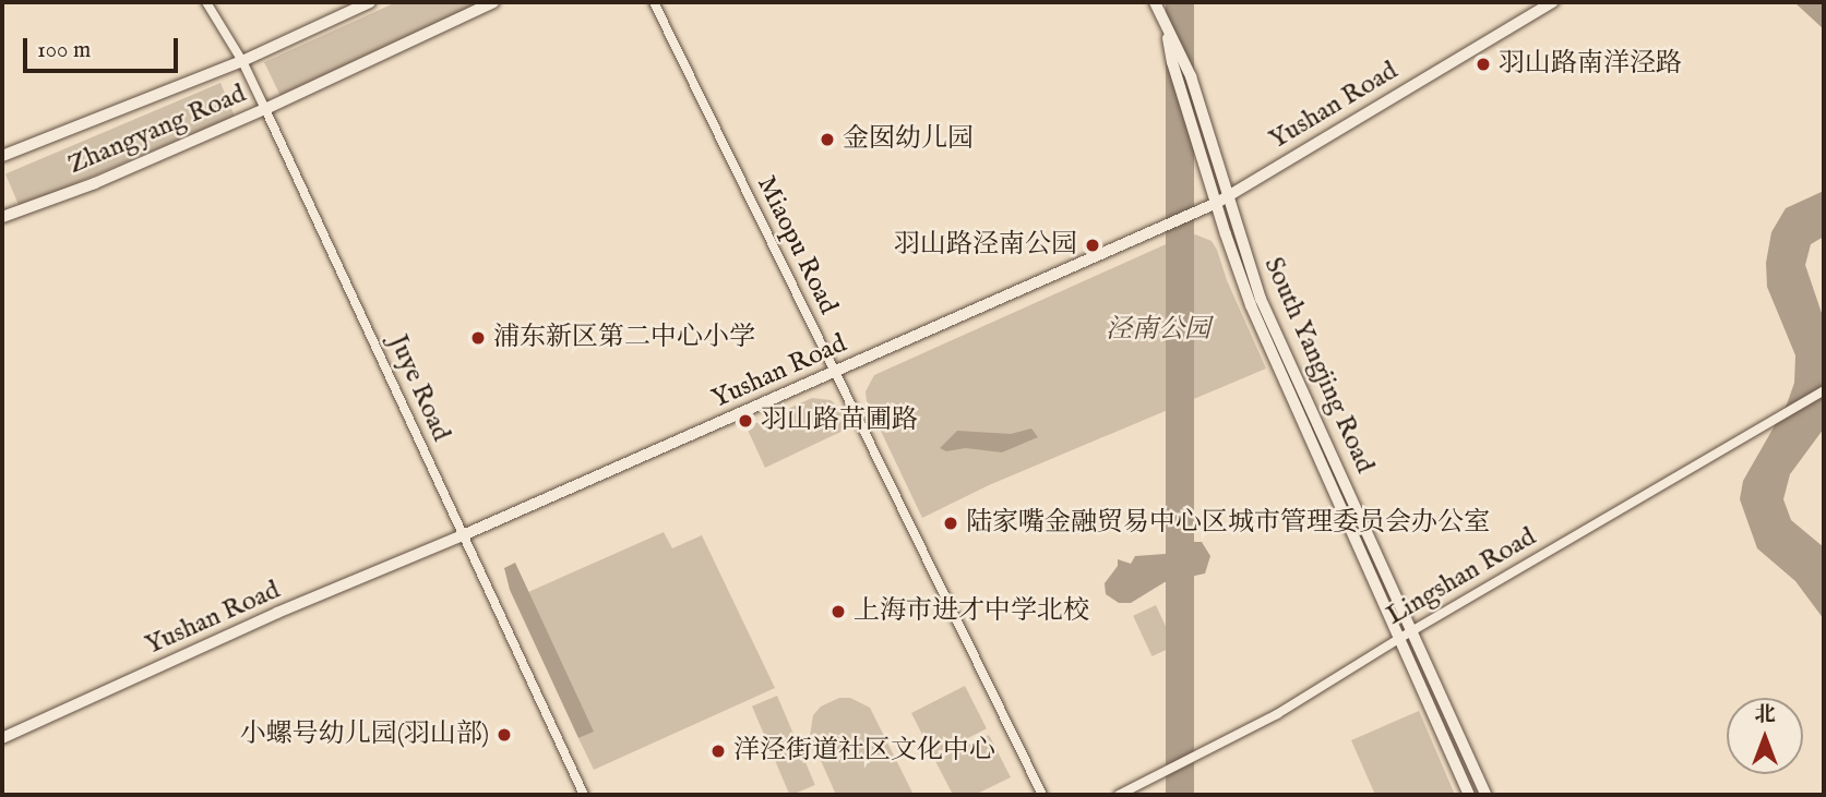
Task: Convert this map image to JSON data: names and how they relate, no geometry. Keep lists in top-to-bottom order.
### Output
{
  "streets": {
    "main road": ["Yushan Road", "Zhangyang Road", "South Yangjing Road"],
    "street": ["Miaopu Road", "Juye Road", "Lingshan Road"]
  },
  "crossings": [
    ["Yushan Road", "Miaopu Road"],
    ["Yushan Road", "South Yangjing Road"],
    ["Yushan Road", "Juye Road"],
    ["Zhangyang Road", "Juye Road"],
    ["South Yangjing Road", "Lingshan Road"]
  ],
  "parks": ["泾南公园"],
  "places": [
    "羽山路南洋泾路",
    "金囡幼儿园",
    "羽山路泾南公园",
    "浦东新区第二中心小学",
    "羽山路苗圃路",
    "陆家嘴金融贸易中心区城市管理委员会办公室",
    "上海市进才中学北校",
    "小螺号幼儿园(羽山部)",
    "洋泾街道社区文化中心"
  ],
  "scale_bar": "100 m",
  "north": "top"
}
